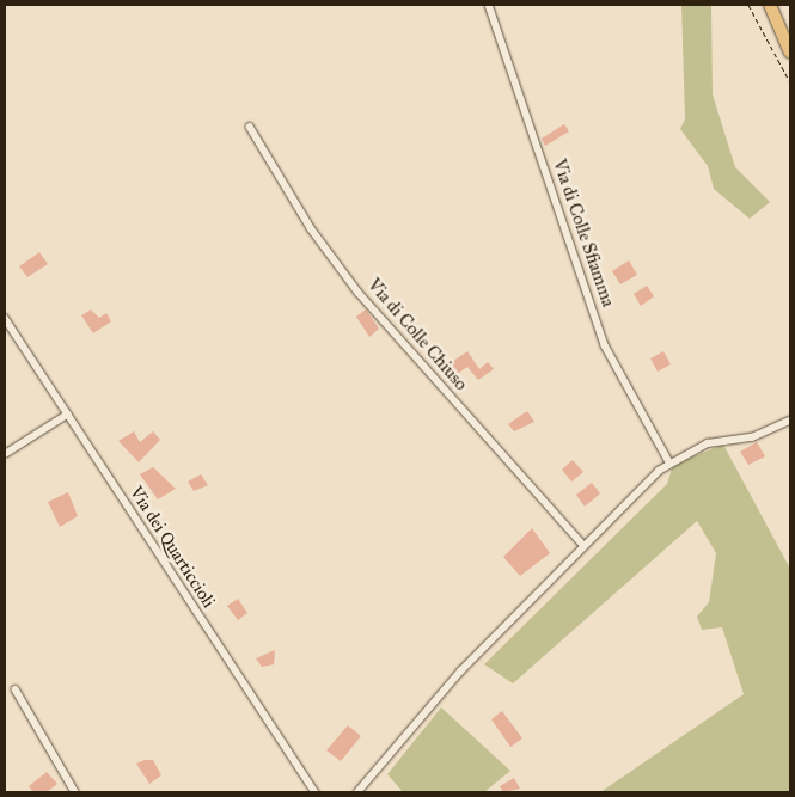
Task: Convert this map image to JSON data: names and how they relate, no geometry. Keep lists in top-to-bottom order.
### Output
{
  "streets": {
    "street": ["Via di Colle Sfiamma", "Via di Colle Chiuso", "Via dei Quarticcioli"]
  }
}
